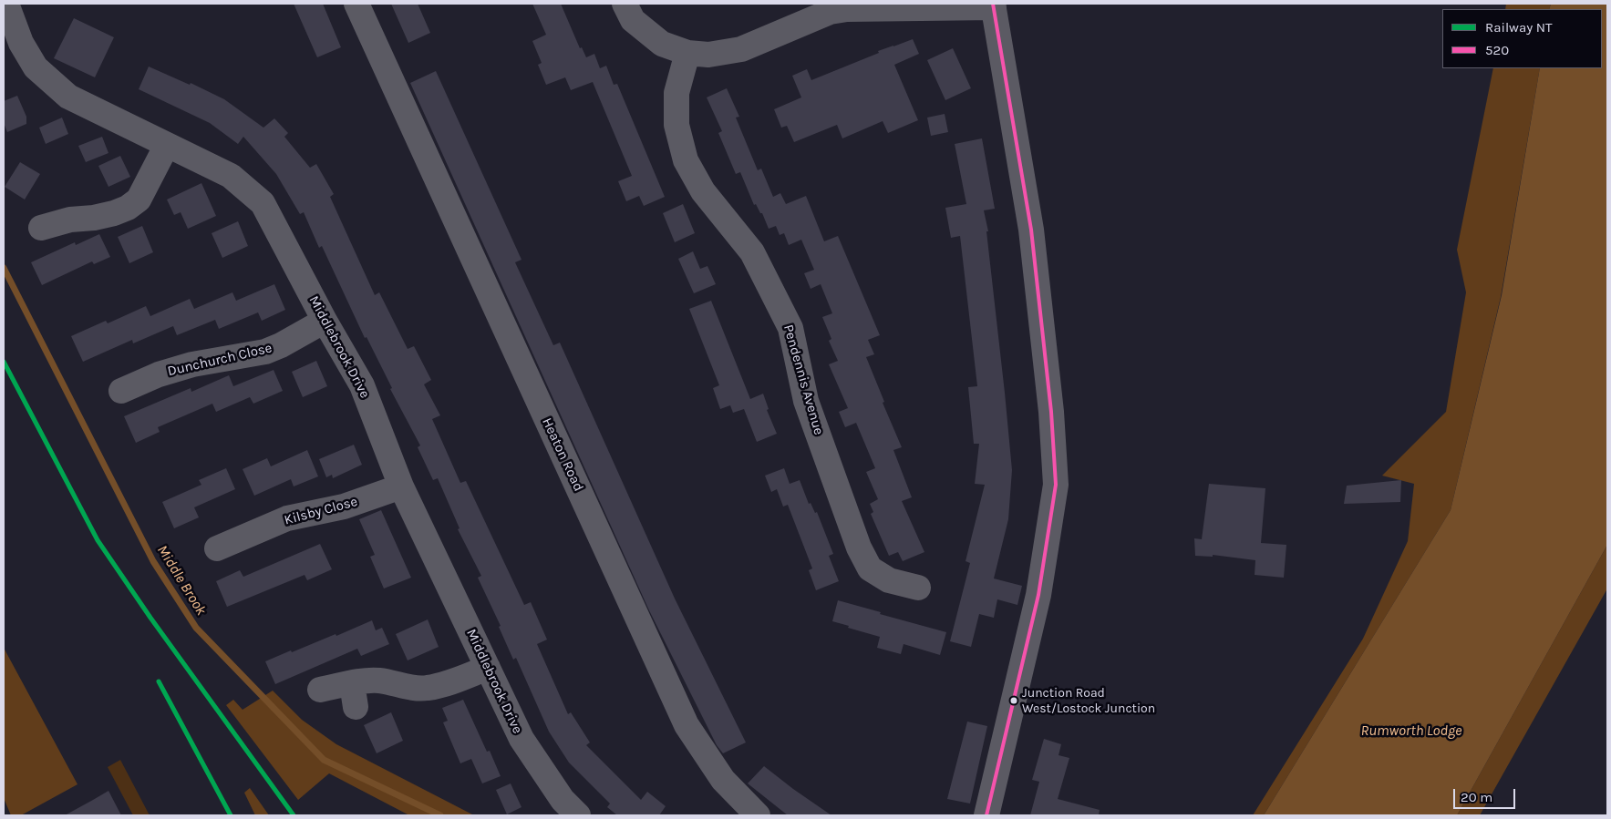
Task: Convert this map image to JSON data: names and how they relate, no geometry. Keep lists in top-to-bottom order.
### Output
{
  "streets": {
    "street": [
      "Middlebrook Drive",
      "Dunchurch Close",
      "Pendennis Avenue",
      "Heaton Road",
      "Kilsby Close"
    ]
  },
  "crossings": [
    ["Middlebrook Drive", "Dunchurch Close"],
    ["Middlebrook Drive", "Kilsby Close"]
  ],
  "water": ["Middle Brook", "Rumworth Lodge"],
  "places": ["Junction Road West/Lostock Junction"],
  "lines": ["transit line 520", "rail line NT"],
  "legend": ["Railway NT", "520"],
  "scale_bar": "20 m"
}
